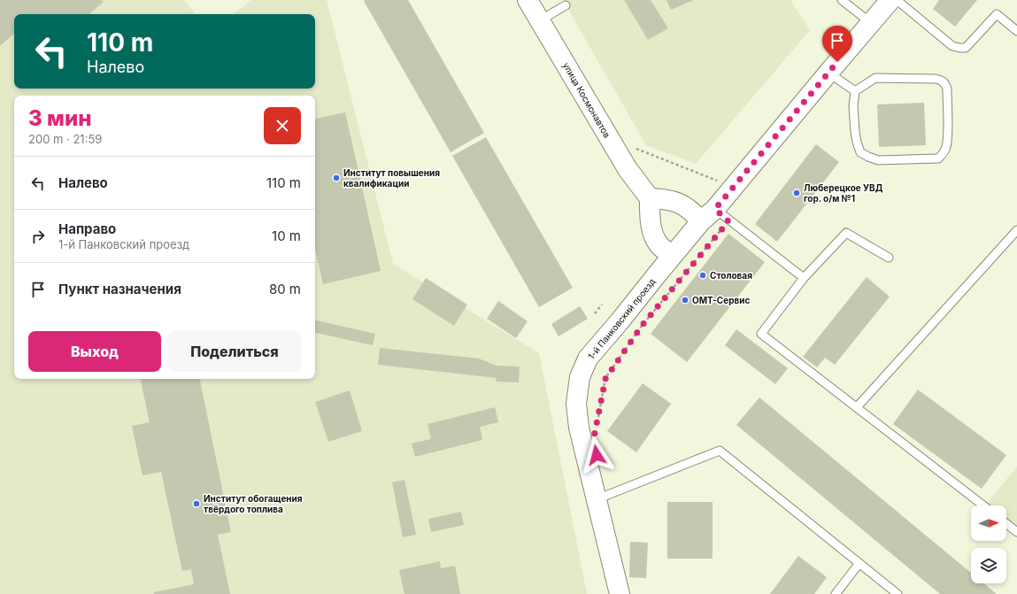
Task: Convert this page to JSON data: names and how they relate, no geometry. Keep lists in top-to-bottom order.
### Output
{
  "streets": {
    "street": ["улица Космонавтов", "1-й Панковский проезд"]
  },
  "places": [
    "Институт повышения квалификации",
    "Люберецкое УВД гор. о/м №1",
    "Столовая",
    "ОМТ-Сервис",
    "Институт обогащения твёрдого топлива"
  ],
  "north": "right",
  "page": {
    "turn": ["110 m", "Налево"],
    "heading": ["3 мин", "200 m · 21:59"],
    "list": [
      {
        "name": "Налево",
        "value": "110 m"
      },
      {
        "name": "Направо",
        "note": "1-й Панковский проезд",
        "value": "10 m"
      },
      {
        "name": "Пункт назначения",
        "value": "80 m"
      }
    ],
    "buttons": ["Выход", "Поделиться"]
  }
}
